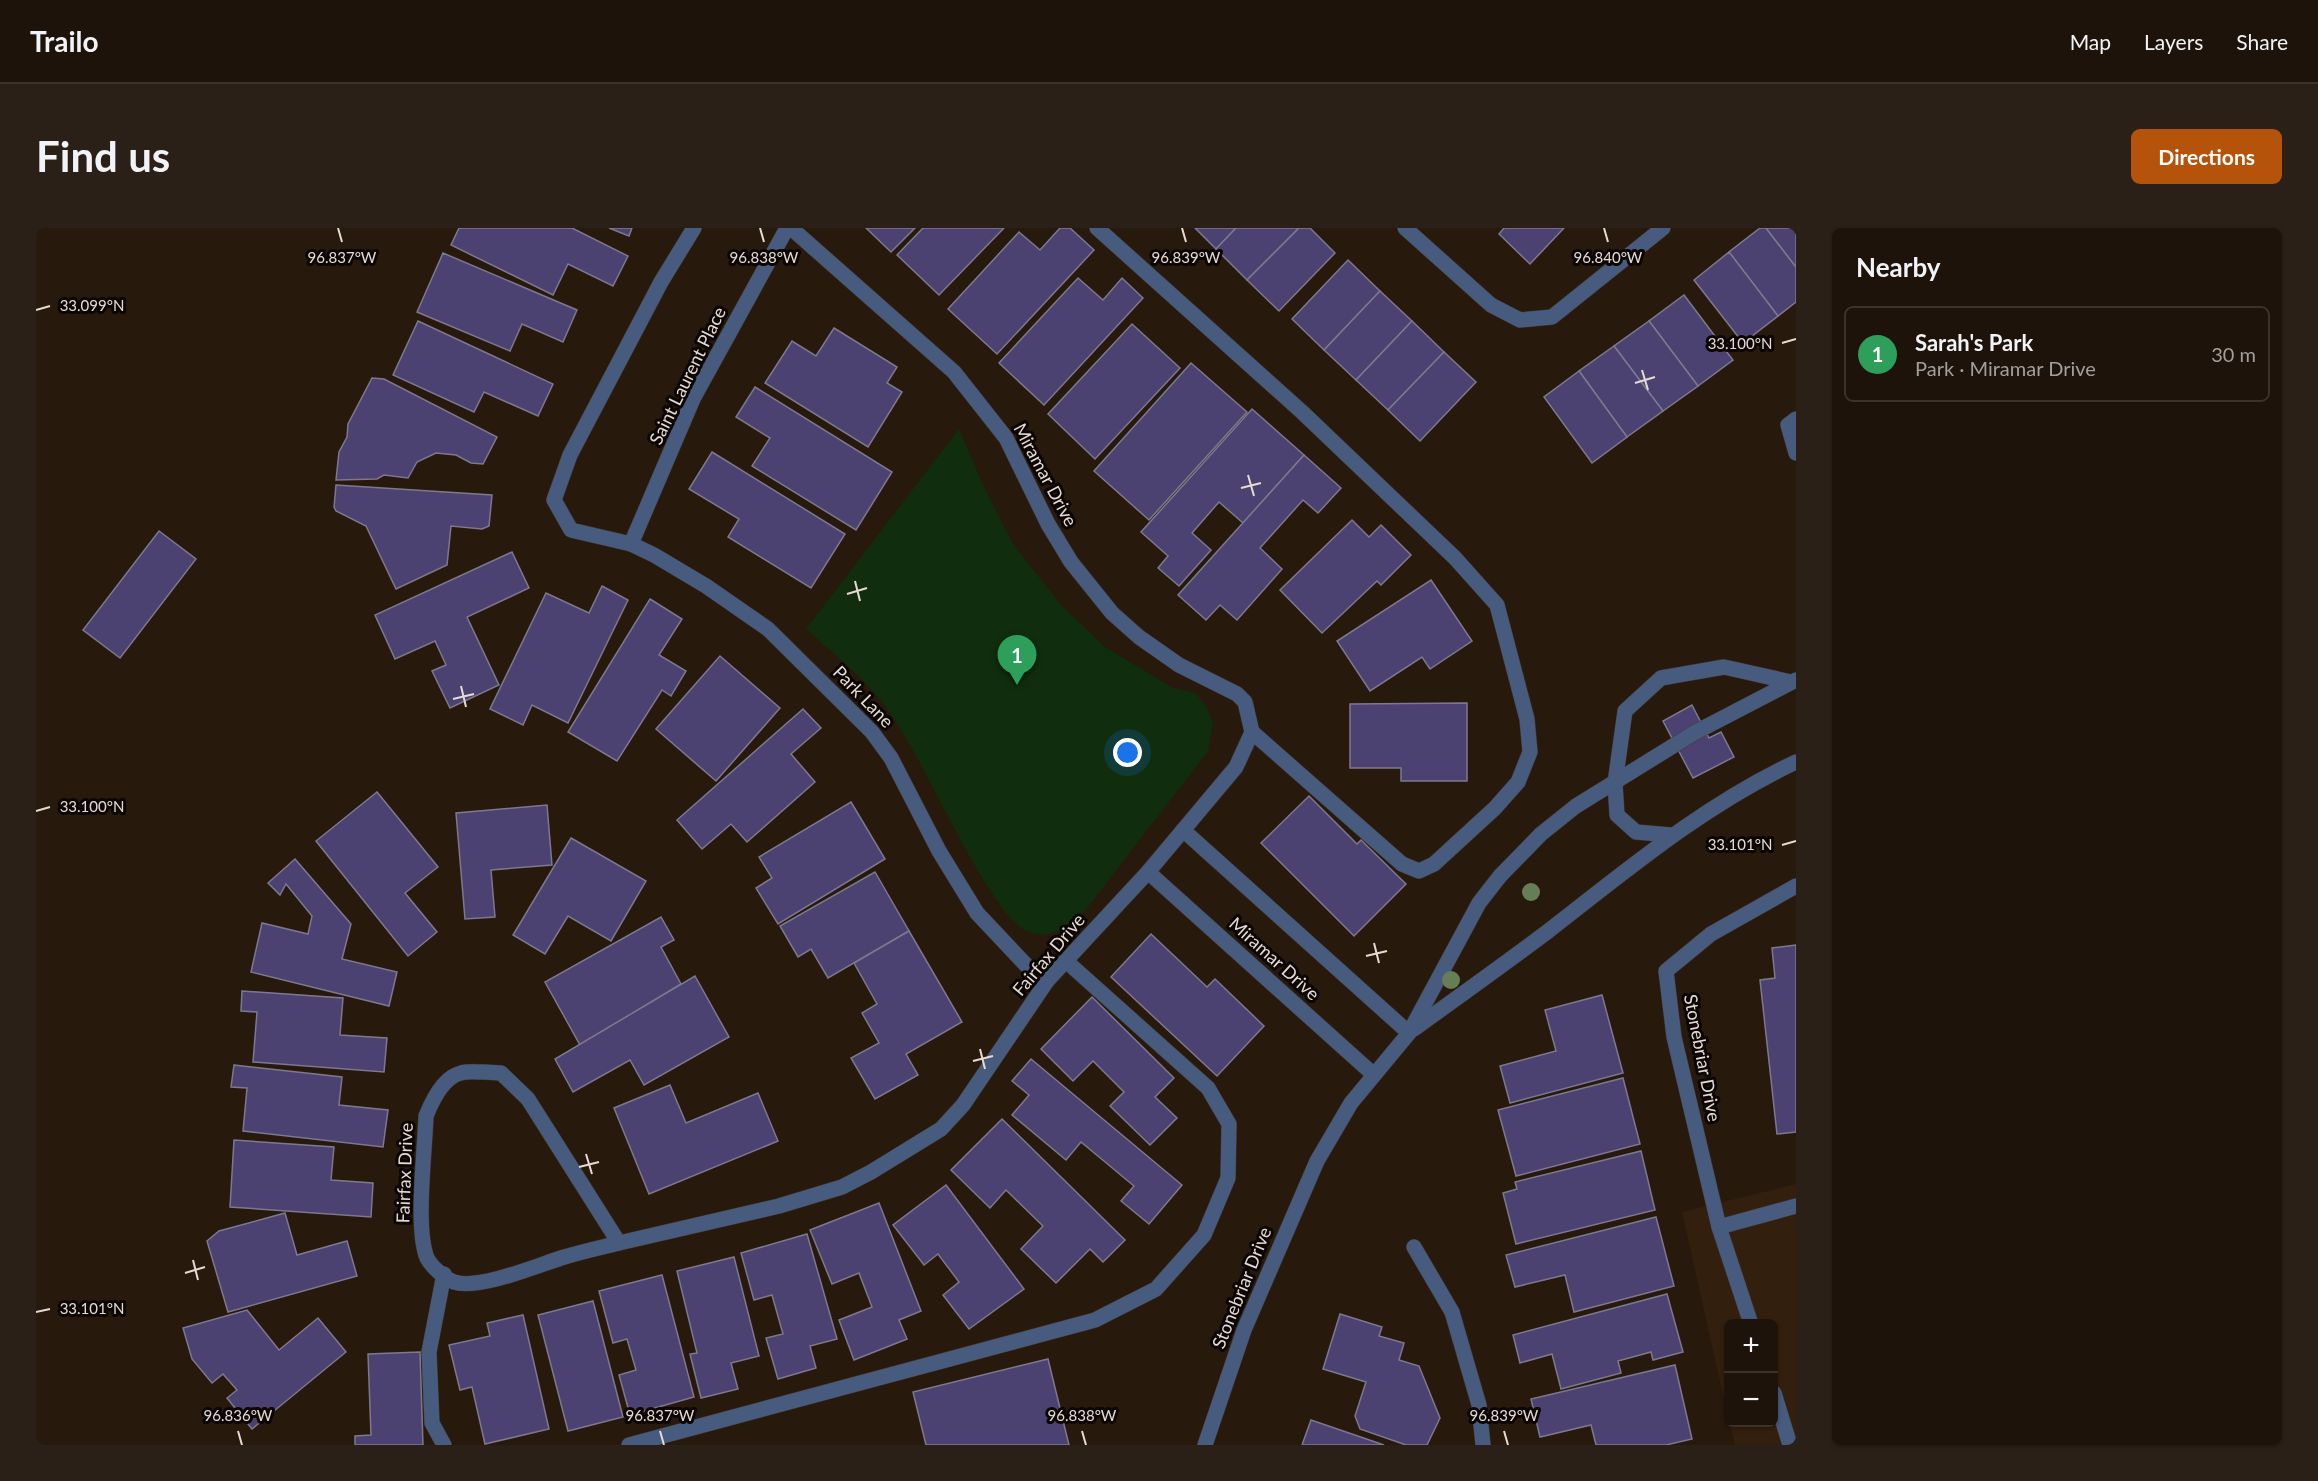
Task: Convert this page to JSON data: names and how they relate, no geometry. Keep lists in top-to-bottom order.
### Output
{
  "streets": {
    "street": [
      "Saint Laurent Place",
      "Miramar Drive",
      "Park Lane",
      "Fairfax Drive",
      "Stonebriar Drive"
    ]
  },
  "crossings": [
    ["Saint Laurent Place", "Miramar Drive"],
    ["Saint Laurent Place", "Park Lane"],
    ["Miramar Drive", "Fairfax Drive"],
    ["Miramar Drive", "Stonebriar Drive"],
    ["Park Lane", "Fairfax Drive"]
  ],
  "page": {
    "header": "Trailo",
    "nav": ["Map", "Layers", "Share"],
    "buttons": "Directions",
    "title": "Find us",
    "heading": "Nearby",
    "list": [
      {
        "mark": "1",
        "name": "Sarah's Park",
        "note": "Park · Miramar Drive",
        "value": "30 m"
      }
    ],
    "pins": "1",
    "map_buttons": ["+", "−"]
  },
  "coordinates": [
    "96.837°W",
    "96.838°W",
    "96.839°W",
    "96.840°W",
    "33.099°N",
    "33.100°N",
    "33.101°N",
    "96.836°W"
  ]
}
